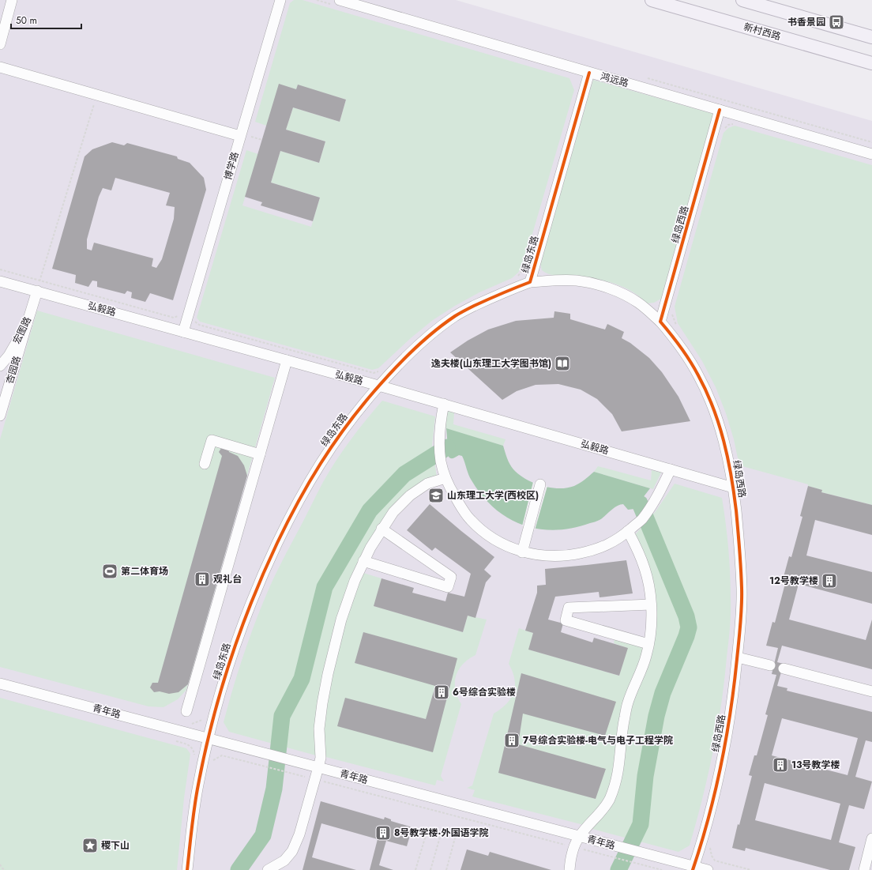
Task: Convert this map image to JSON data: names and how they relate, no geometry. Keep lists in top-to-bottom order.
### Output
{
  "streets": {
    "main road": ["新村西路"],
    "street": [
      "鸿远路",
      "博学路",
      "绿岛西路",
      "绿岛东路",
      "弘毅路",
      "宏图路",
      "杏园路",
      "青年路"
    ]
  },
  "crossings": [
    ["鸿远路", "绿岛西路"],
    ["鸿远路", "绿岛东路"],
    ["博学路", "弘毅路"],
    ["绿岛西路", "弘毅路"],
    ["绿岛西路", "青年路"],
    ["绿岛东路", "弘毅路"],
    ["绿岛东路", "青年路"],
    ["弘毅路", "宏图路"],
    ["宏图路", "杏园路"]
  ],
  "places": {
    "bus stop": ["书香景园"],
    "library": ["逸夫楼(山东理工大学图书馆)"],
    "school or university": ["山东理工大学(西校区)"],
    "sports": ["第二体育场"],
    "building": [
      "观礼台",
      "12号教学楼",
      "6号综合实验楼",
      "7号综合实验楼-电气与电子工程学院",
      "13号教学楼",
      "8号教学楼·外国语学院"
    ],
    "place": ["稷下山"]
  },
  "scale_bar": "50 m"
}
